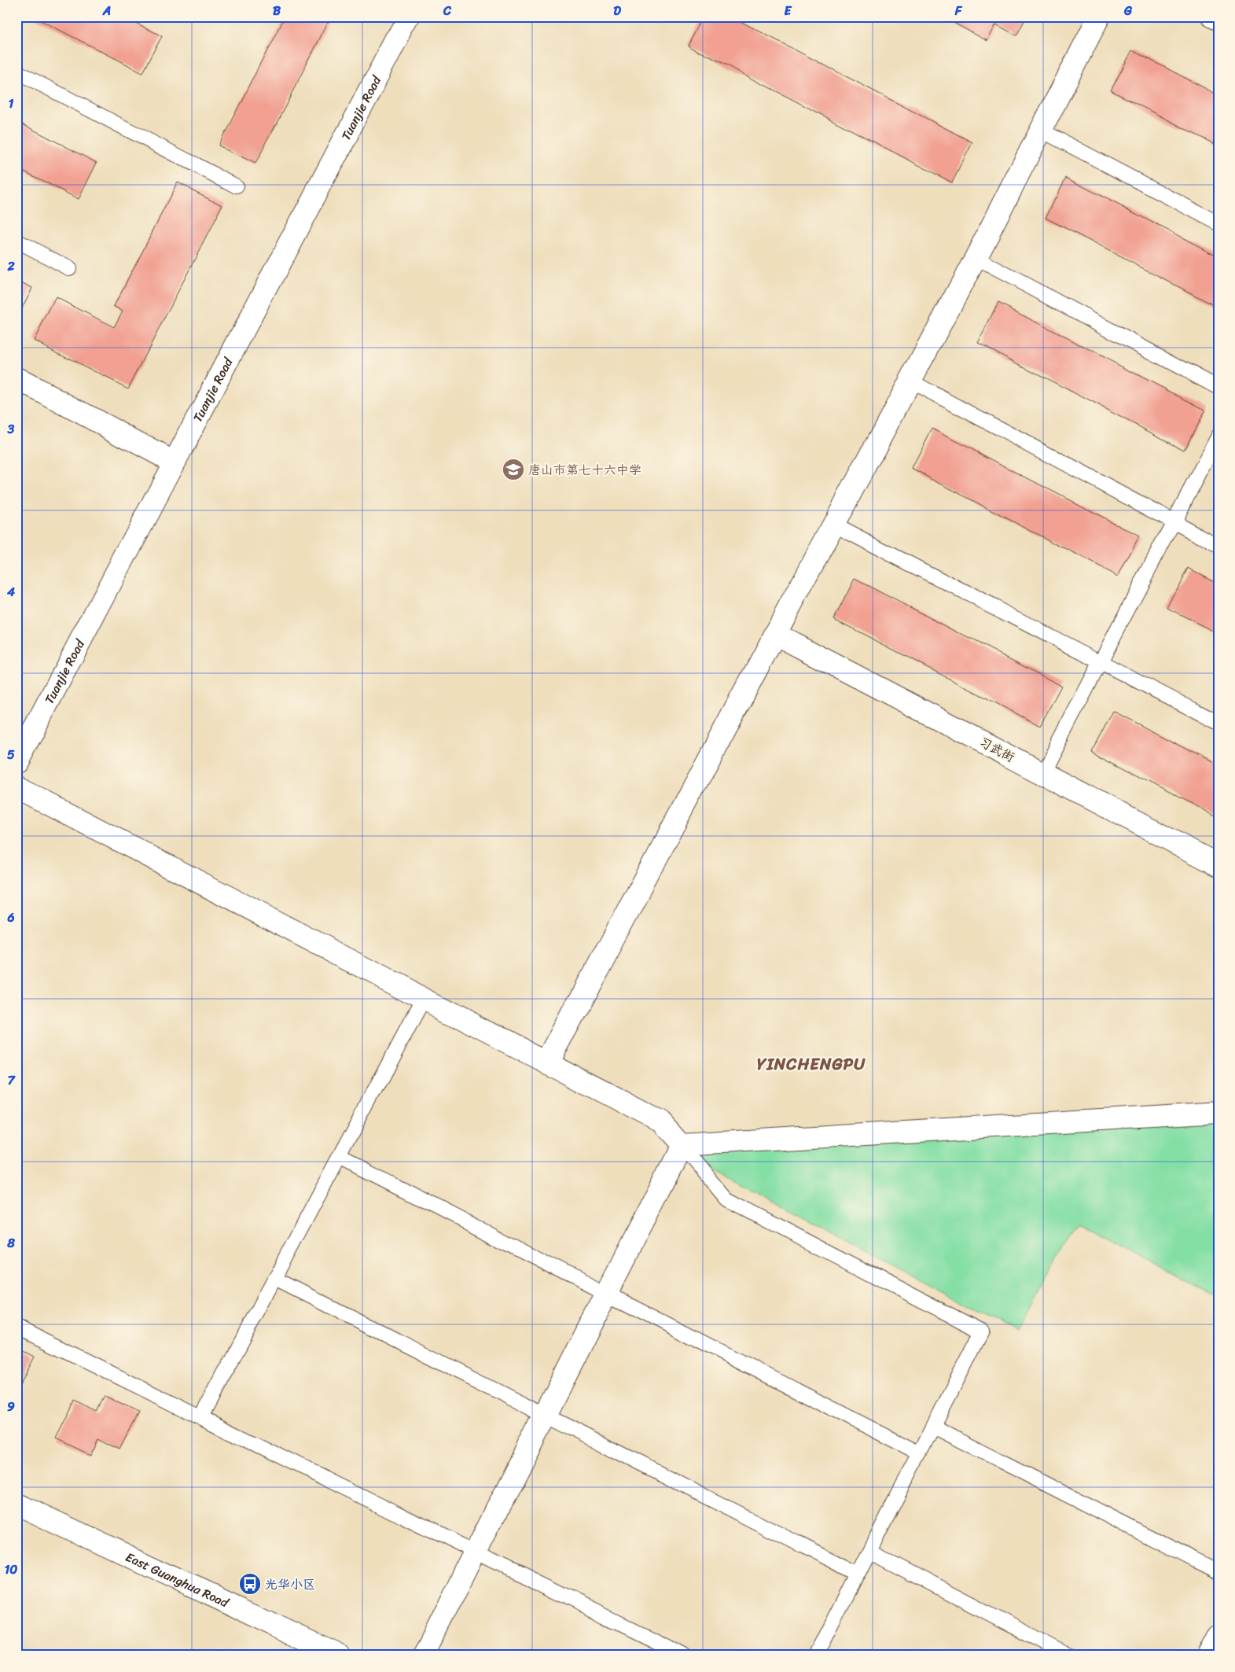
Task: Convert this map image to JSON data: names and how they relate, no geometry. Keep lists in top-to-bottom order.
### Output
{
  "streets": {
    "street": ["Tuanjie Road", "习武街", "East Guanghua Road"]
  },
  "districts": ["YINCHENGPU"],
  "places": {
    "school or university": ["唐山市第七十六中学"],
    "bus stop": ["光华小区"]
  },
  "grid": {
    "columns": [
      "A",
      "B",
      "C",
      "D",
      "E",
      "F",
      "G"
    ],
    "rows": [
      "1",
      "2",
      "3",
      "4",
      "5",
      "6",
      "7",
      "8",
      "9",
      "10"
    ]
  }
}
